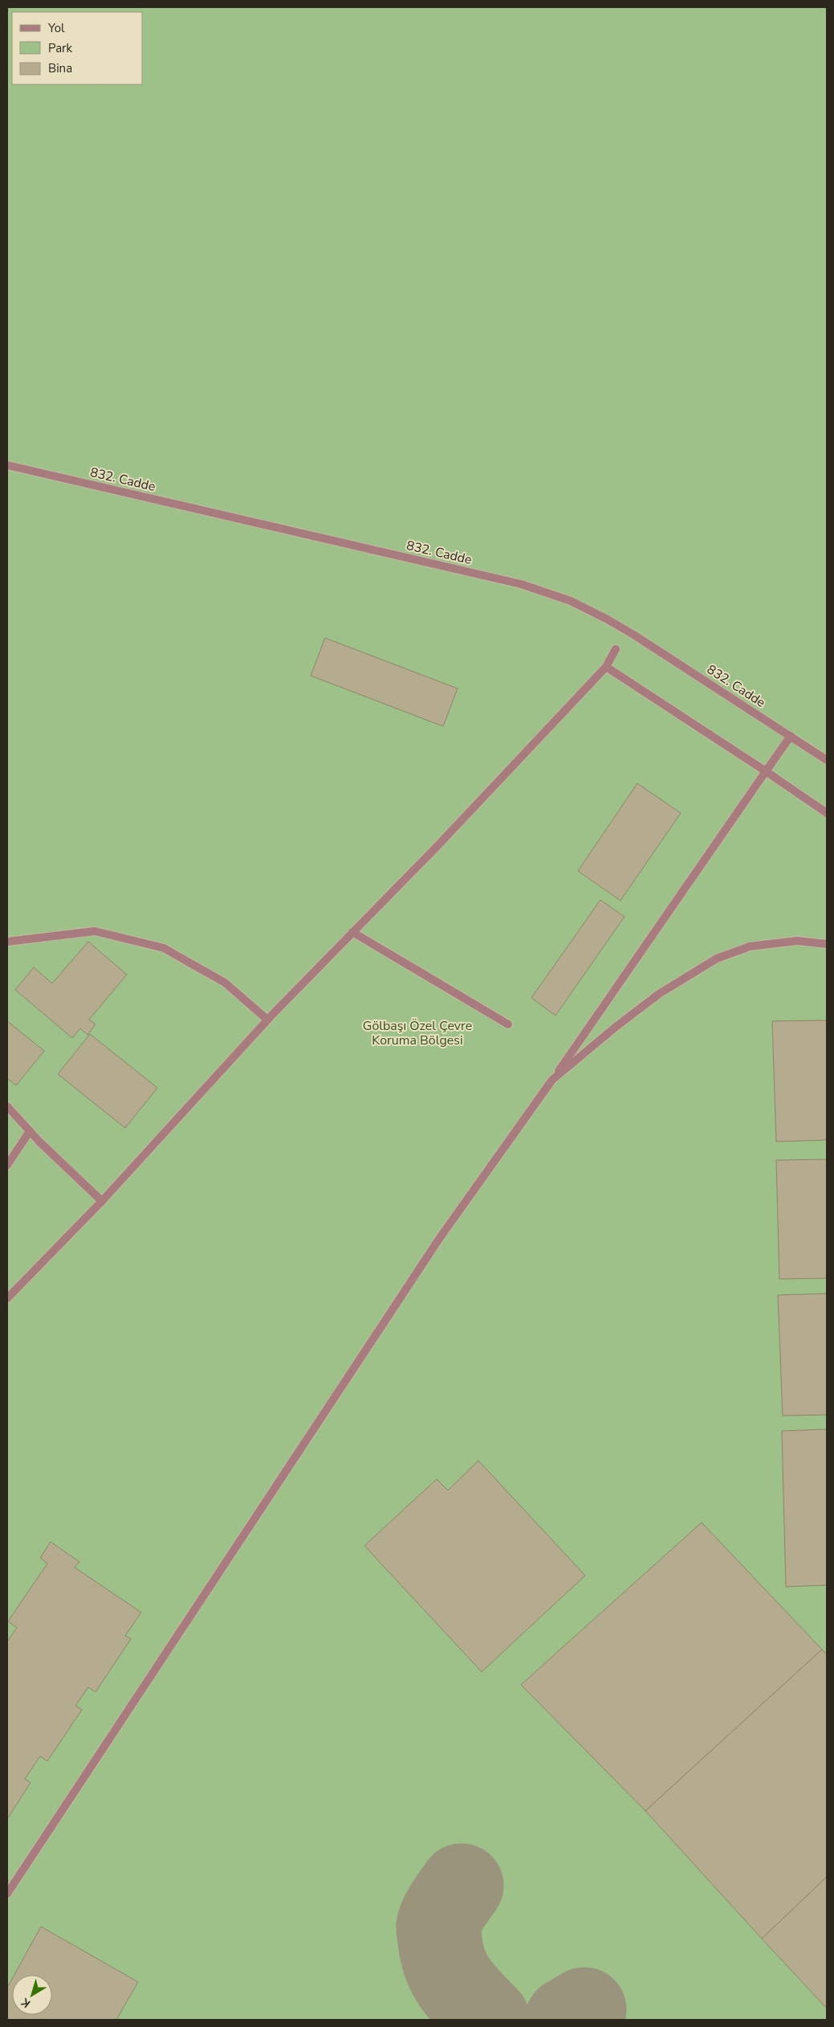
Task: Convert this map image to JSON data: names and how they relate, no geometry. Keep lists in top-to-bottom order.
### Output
{
  "streets": {
    "street": ["832. Cadde"]
  },
  "parks": ["Gölbaşı Özel Çevre Koruma Bölgesi"],
  "legend": ["Yol", "Park", "Bina"],
  "north": "bottom left"
}
